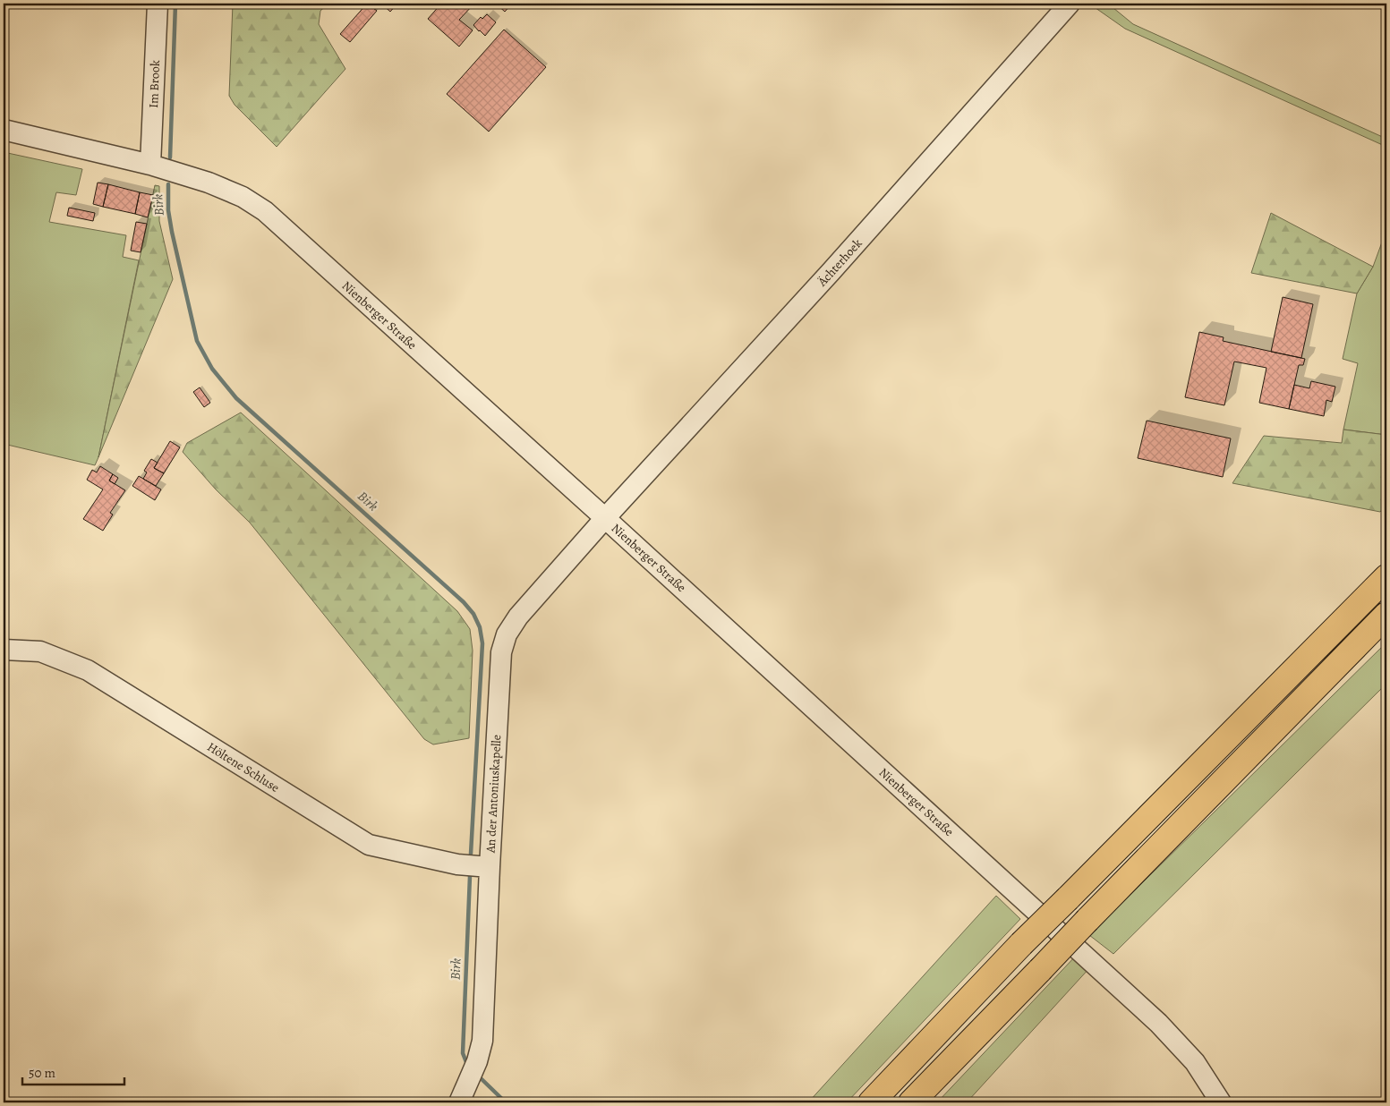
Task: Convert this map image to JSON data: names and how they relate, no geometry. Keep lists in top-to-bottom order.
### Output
{
  "streets": {
    "street": [
      "Im Brook",
      "Ächterhoek",
      "Nienberger Straße",
      "Höltene Schluse",
      "An der Antoniuskapelle"
    ]
  },
  "crossings": [
    ["Im Brook", "Nienberger Straße"],
    ["Ächterhoek", "Nienberger Straße"],
    ["Ächterhoek", "An der Antoniuskapelle"],
    ["Nienberger Straße", "An der Antoniuskapelle"],
    ["Höltene Schluse", "An der Antoniuskapelle"]
  ],
  "water": ["Birk"],
  "scale_bar": "50 m"
}
